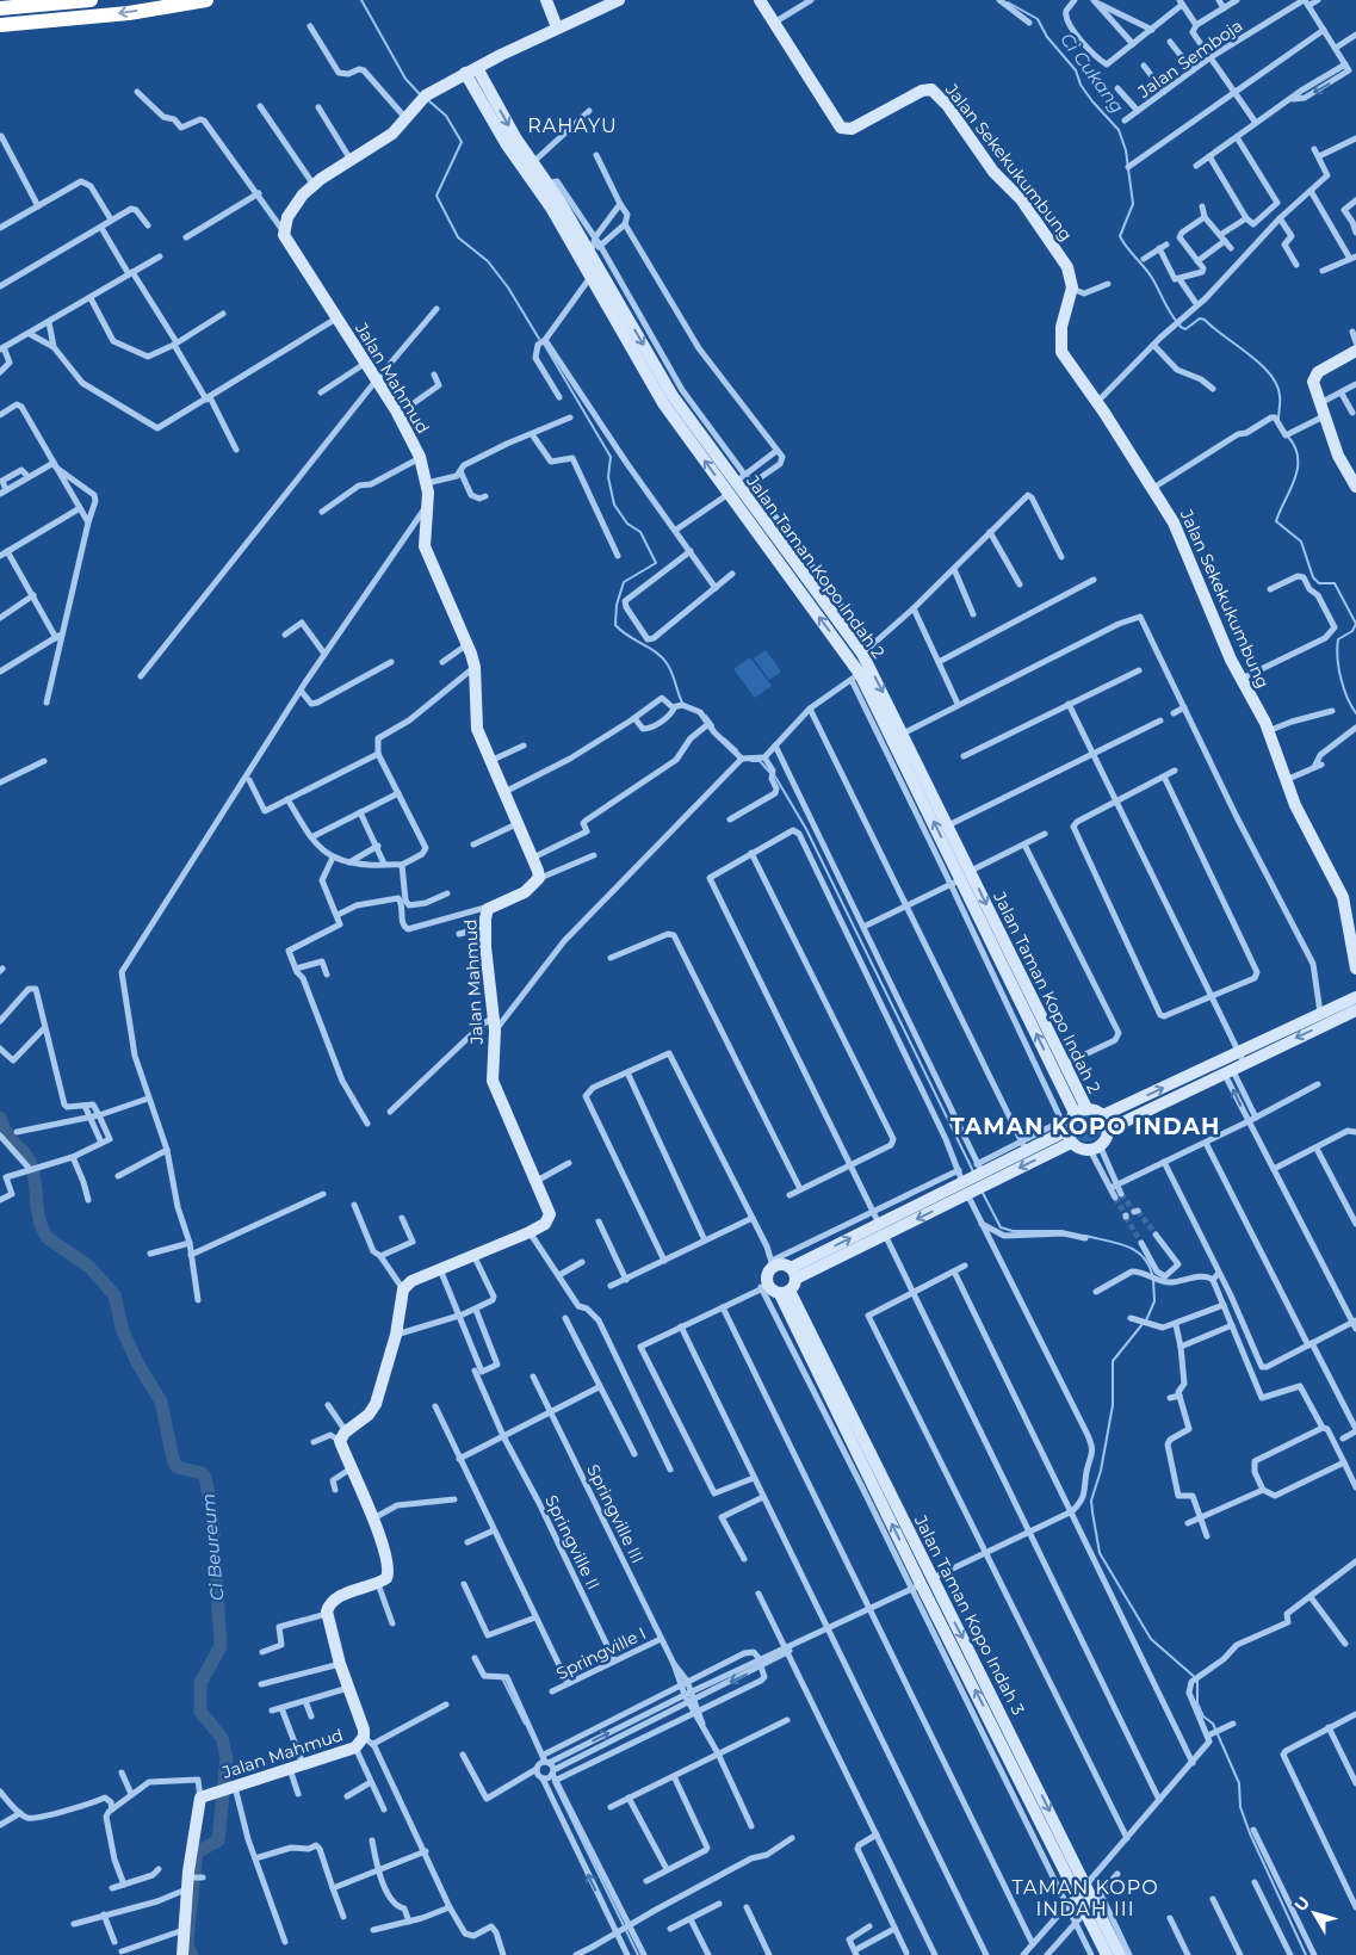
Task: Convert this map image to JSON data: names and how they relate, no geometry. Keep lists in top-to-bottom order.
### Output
{
  "streets": {
    "main road": [
      "Jalan Sekekukumbung",
      "Jalan Mahmud",
      "Jalan Taman Kopo Indah 2",
      "Jalan Taman Kopo Indah 3"
    ],
    "street": [
      "Jalan Semboja",
      "Springville III",
      "Springville II",
      "Springville I"
    ]
  },
  "crossings": [
    ["Springville III", "Springville I"],
    ["Springville II", "Springville I"]
  ],
  "districts": ["RAHAYU", "TAMAN KOPO INDAH", "TAMAN KOPO INDAH III"],
  "water": ["Ci Cukang", "Ci Beureum"],
  "north": "top left"
}
